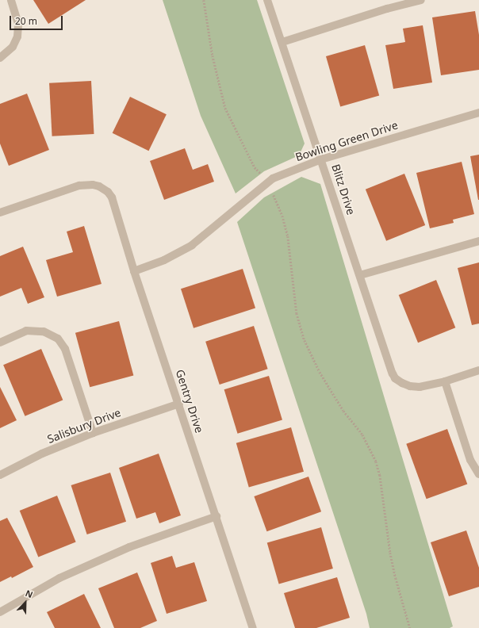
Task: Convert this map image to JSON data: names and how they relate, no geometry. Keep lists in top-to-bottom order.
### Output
{
  "streets": {
    "street": [
      "Bowling Green Drive",
      "Blitz Drive",
      "Gentry Drive",
      "Salisbury Drive"
    ]
  },
  "crossings": [
    ["Bowling Green Drive", "Blitz Drive"],
    ["Bowling Green Drive", "Gentry Drive"],
    ["Gentry Drive", "Salisbury Drive"]
  ],
  "scale_bar": "20 m",
  "north": "top right"
}
